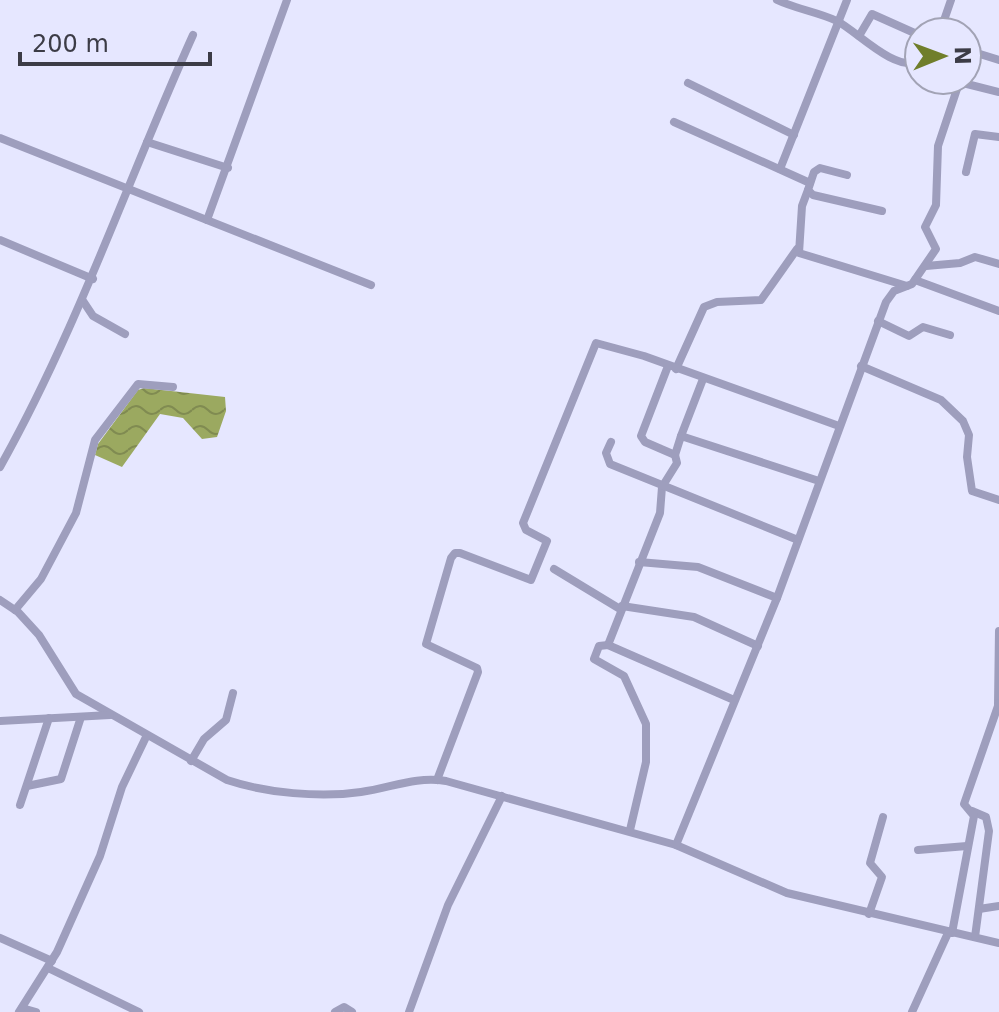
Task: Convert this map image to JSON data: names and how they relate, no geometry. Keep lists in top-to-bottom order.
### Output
{
  "scale_bar": "200 m",
  "north": "right"
}
